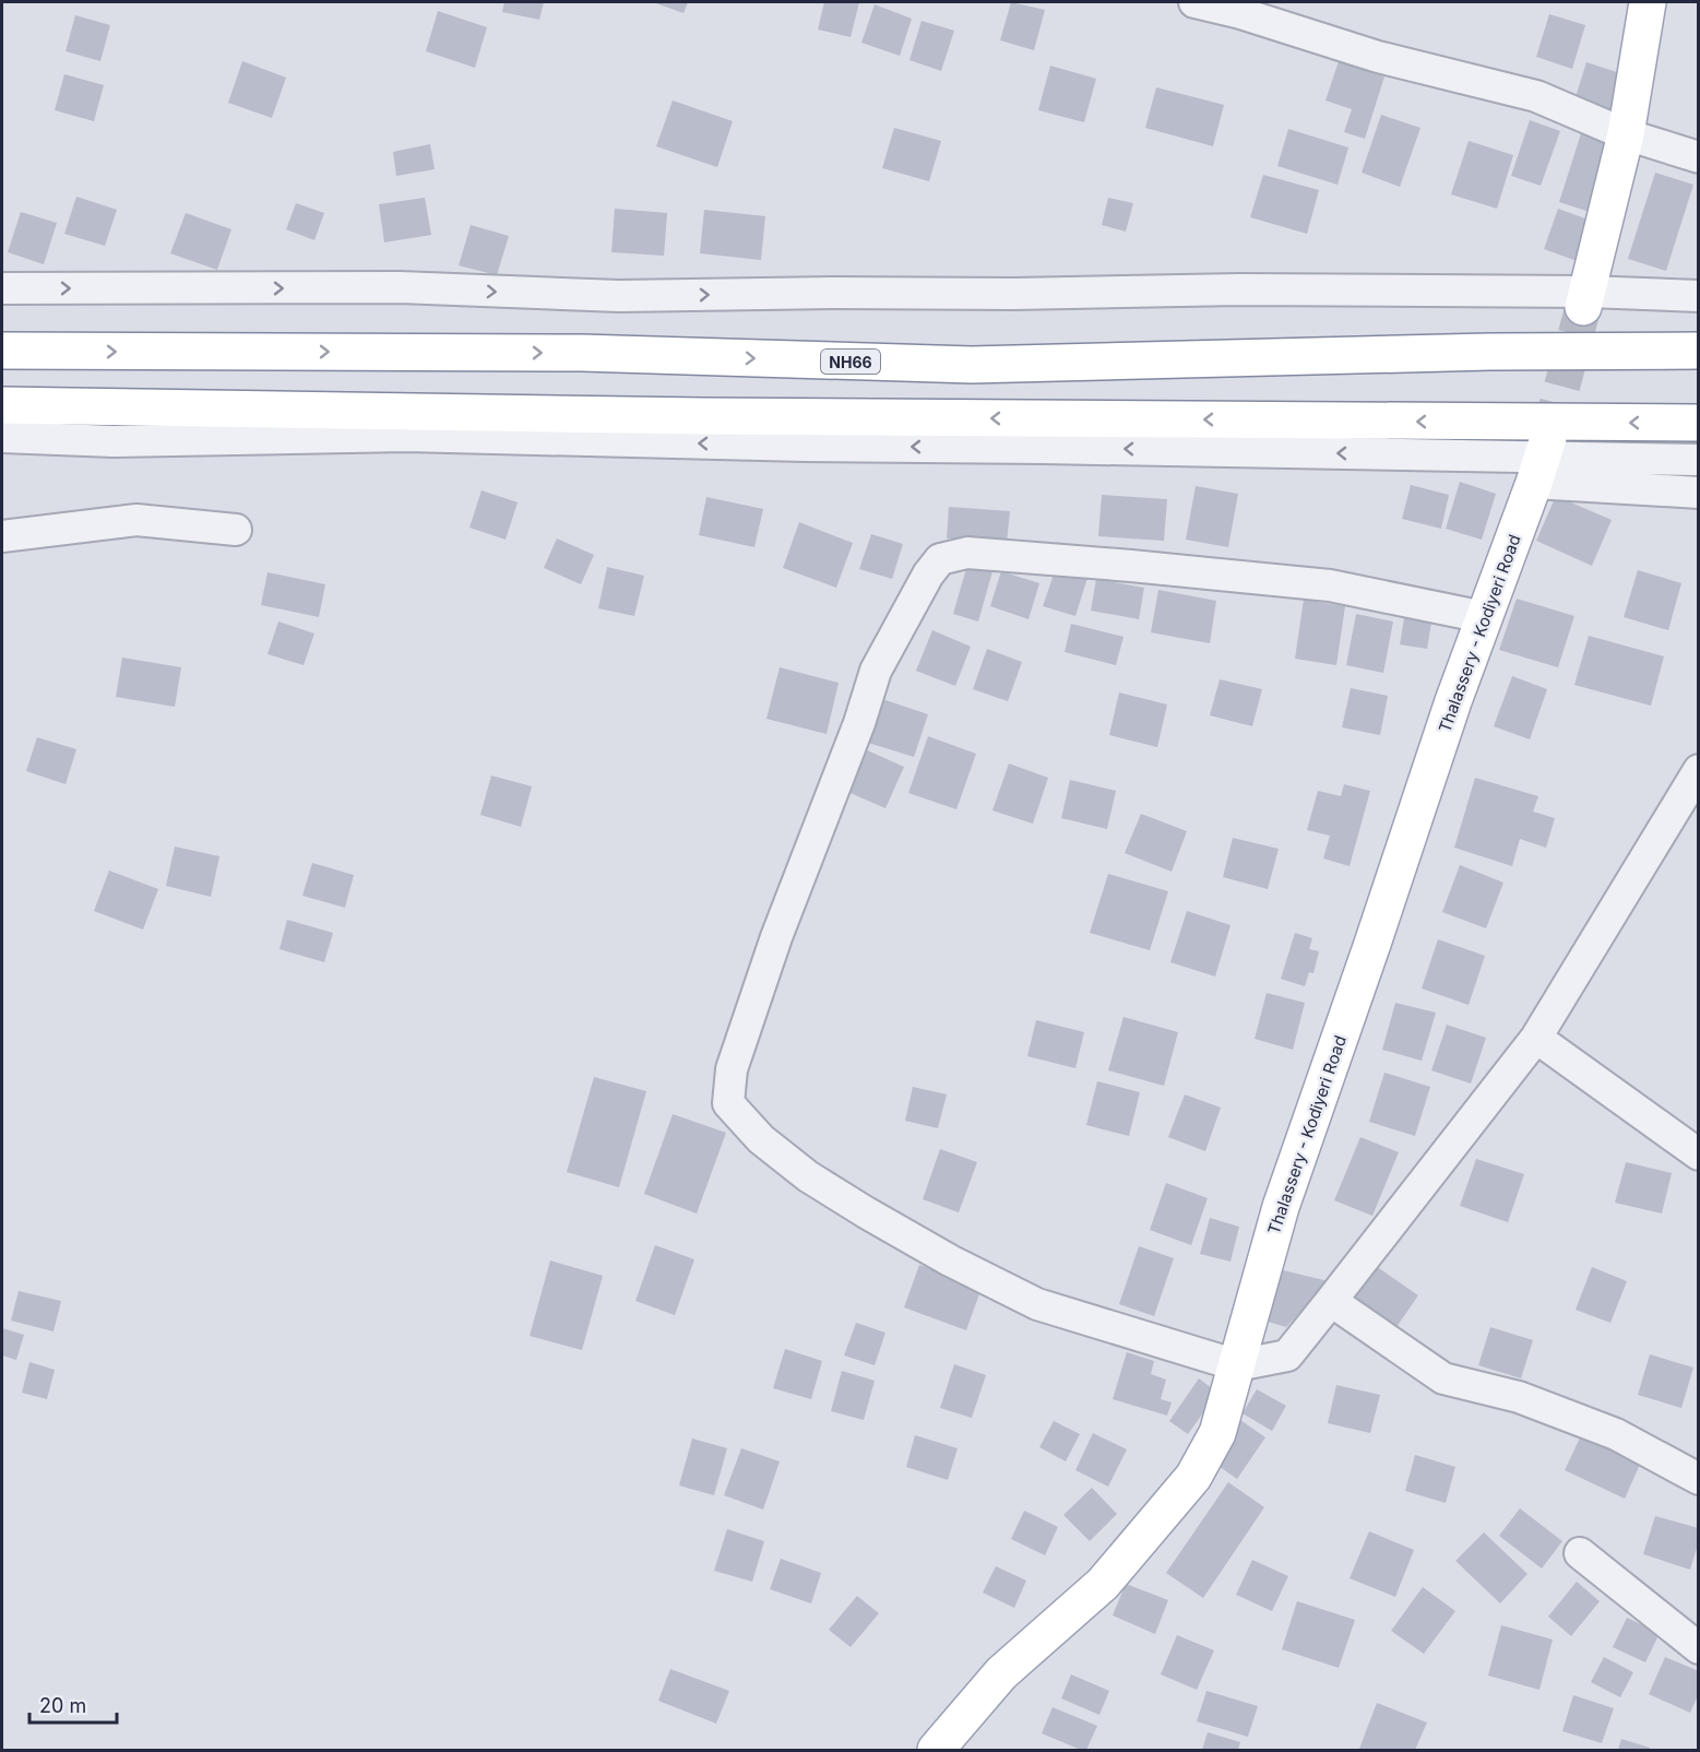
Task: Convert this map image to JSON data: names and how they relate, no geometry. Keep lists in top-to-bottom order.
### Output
{
  "streets": {
    "main road": ["NH66", "Thalassery - Kodiyeri Road"]
  },
  "scale_bar": "20 m"
}
